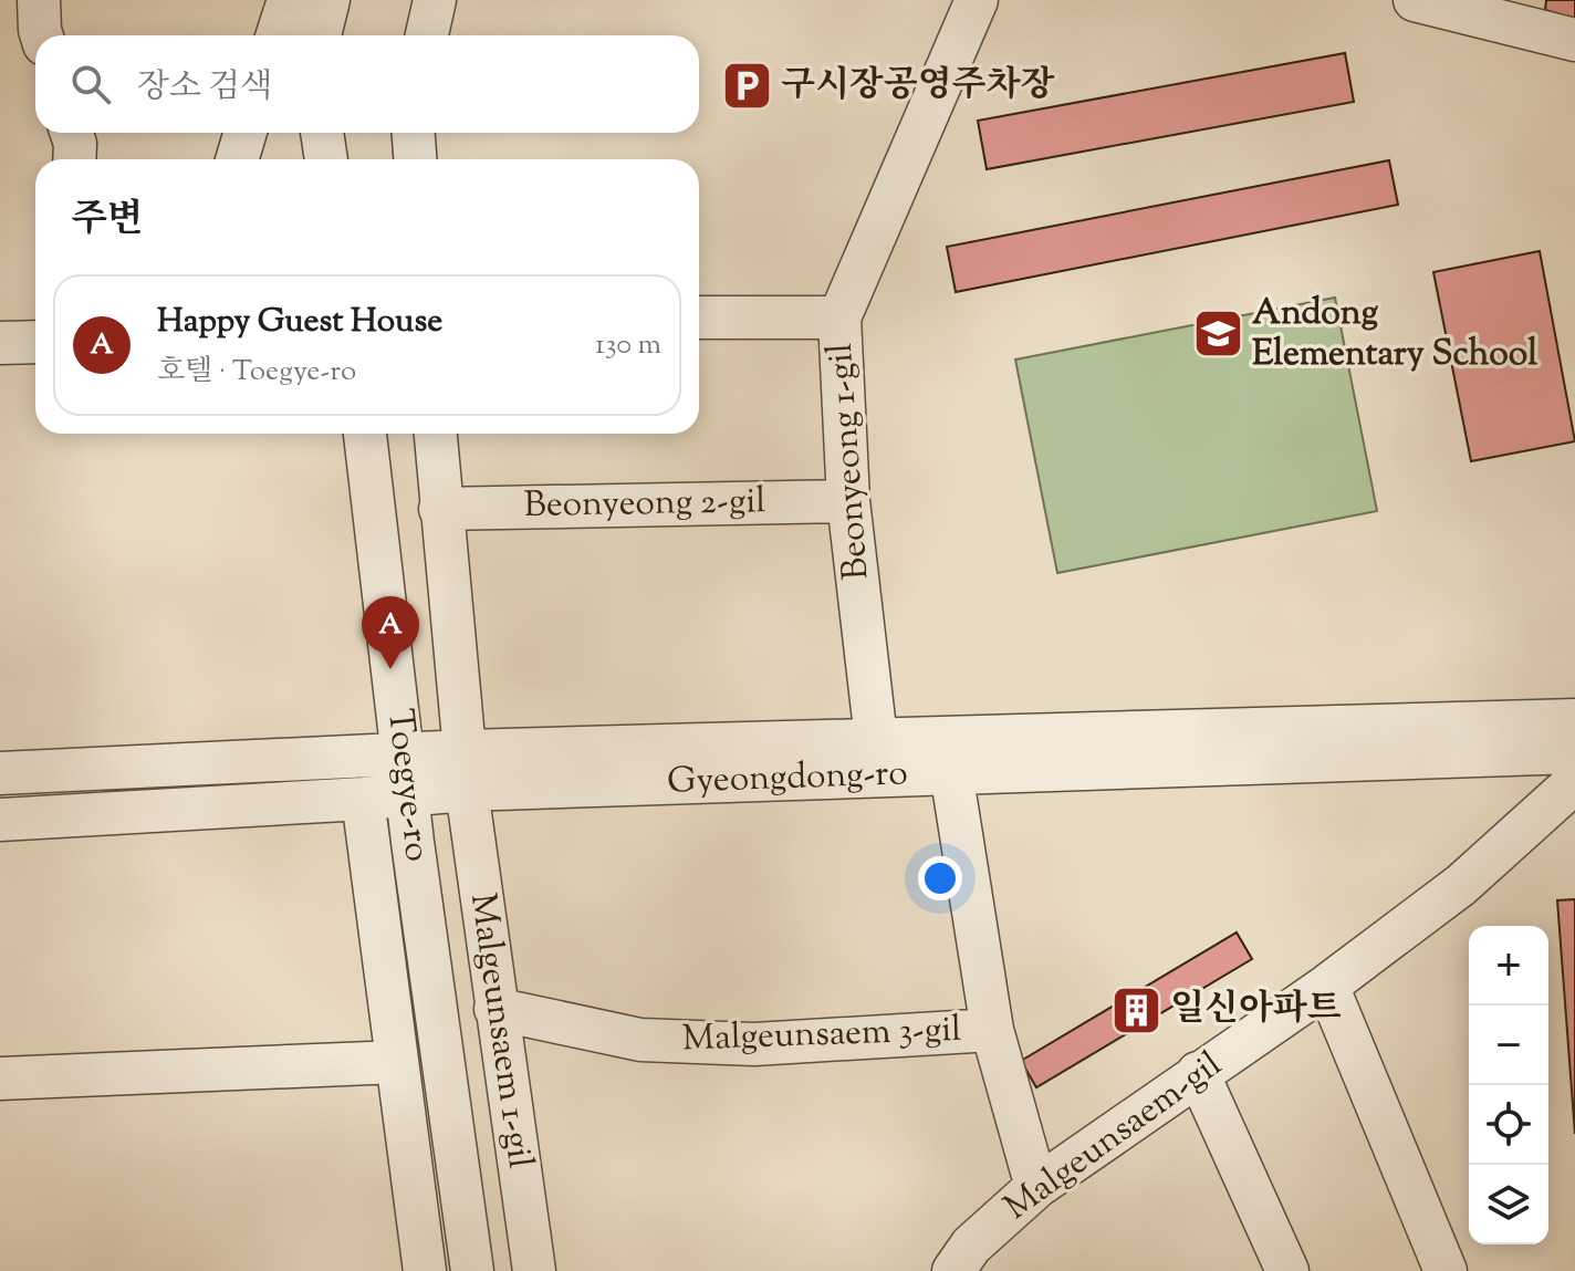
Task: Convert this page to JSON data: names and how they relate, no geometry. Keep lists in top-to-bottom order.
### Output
{
  "streets": {
    "street": [
      "Beonyeong 1-gil",
      "Beonyeong 2-gil",
      "Gyeongdong-ro",
      "Toegye-ro",
      "Malgeunsaem 1-gil",
      "Malgeunsaem 3-gil",
      "Malgeunsaem-gil"
    ]
  },
  "crossings": [
    ["Beonyeong 1-gil", "Beonyeong 2-gil"],
    ["Beonyeong 1-gil", "Gyeongdong-ro"],
    ["Beonyeong 2-gil", "Malgeunsaem 1-gil"],
    ["Gyeongdong-ro", "Toegye-ro"],
    ["Gyeongdong-ro", "Malgeunsaem 1-gil"],
    ["Malgeunsaem 1-gil", "Malgeunsaem 3-gil"]
  ],
  "places": {
    "parking": ["구시장공영주차장"],
    "school or university": ["Andong Elementary School"],
    "building": ["일신아파트"]
  },
  "page": {
    "search": "장소 검색",
    "heading": "주변",
    "list": [
      {
        "mark": "A",
        "name": "Happy Guest House",
        "note": "호텔 · Toegye-ro",
        "value": "130 m"
      }
    ],
    "pins": "A",
    "map_buttons": ["+", "−"]
  }
}
